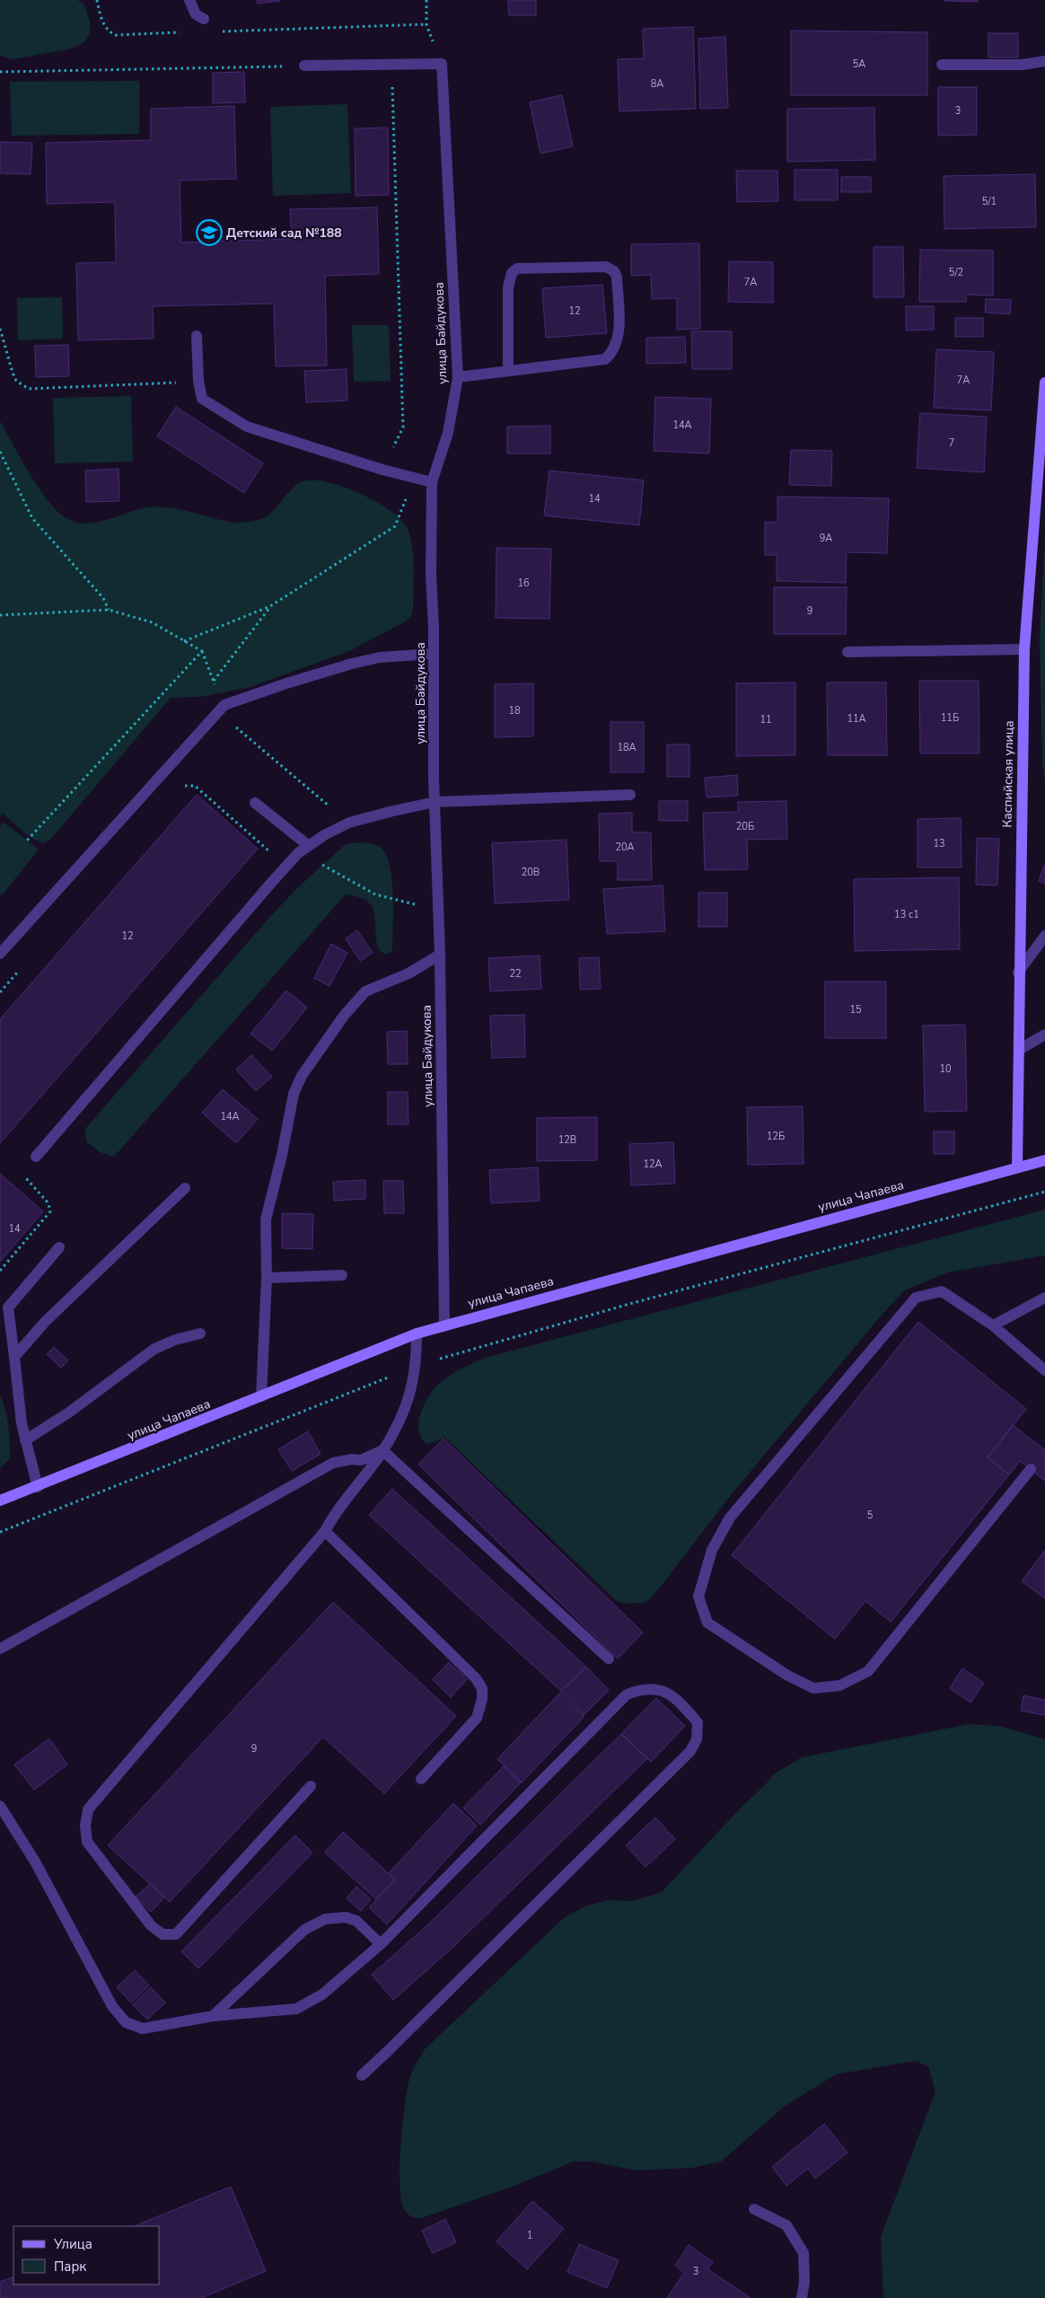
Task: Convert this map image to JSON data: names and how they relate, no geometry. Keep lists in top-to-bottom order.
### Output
{
  "streets": {
    "main road": ["Каспийская улица", "улица Чапаева"],
    "street": ["улица Байдукова"]
  },
  "crossings": [
    ["улица Байдукова", "улица Чапаева"],
    ["Каспийская улица", "улица Чапаева"]
  ],
  "places": {
    "school or university": ["Детский сад №188"]
  },
  "house_numbers": [
    "5А",
    "8А",
    "3",
    "5/1",
    "5/2",
    "7А",
    "12",
    "7А",
    "14А",
    "7",
    "14",
    "9А",
    "16",
    "9",
    "18",
    "11Б",
    "11А",
    "11",
    "18А",
    "20Б",
    "13",
    "20А",
    "20В",
    "13 с1",
    "12",
    "22",
    "15",
    "10",
    "14А",
    "12Б",
    "12В",
    "12А",
    "14",
    "5",
    "9",
    "1",
    "3"
  ],
  "legend": ["Улица", "Парк"]
}
